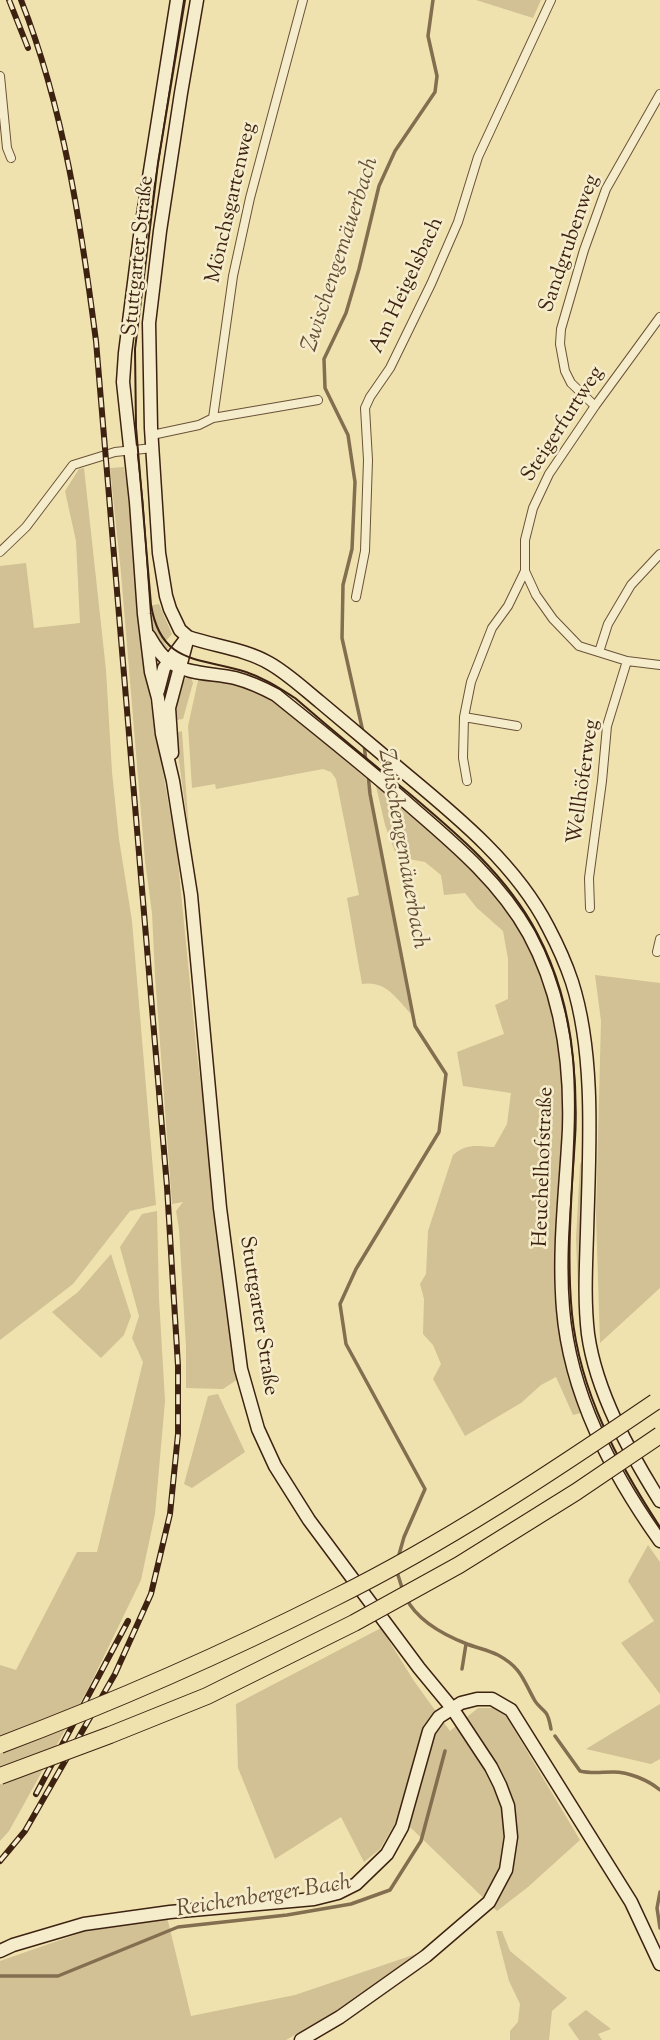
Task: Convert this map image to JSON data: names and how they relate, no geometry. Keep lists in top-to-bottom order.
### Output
{
  "streets": {
    "main road": ["Stuttgarter Straße", "Heuchelhofstraße"],
    "street": [
      "Mönchsgartenweg",
      "Sandgrubenweg",
      "Am Heigelsbach",
      "Steigerfurtweg",
      "Wellhöferweg"
    ]
  },
  "crossings": [
    ["Sandgrubenweg", "Steigerfurtweg"],
    ["Stuttgarter Straße", "Heuchelhofstraße"]
  ],
  "water": ["Zwischengemäuerbach", "Reichenberger Bach"]
}
